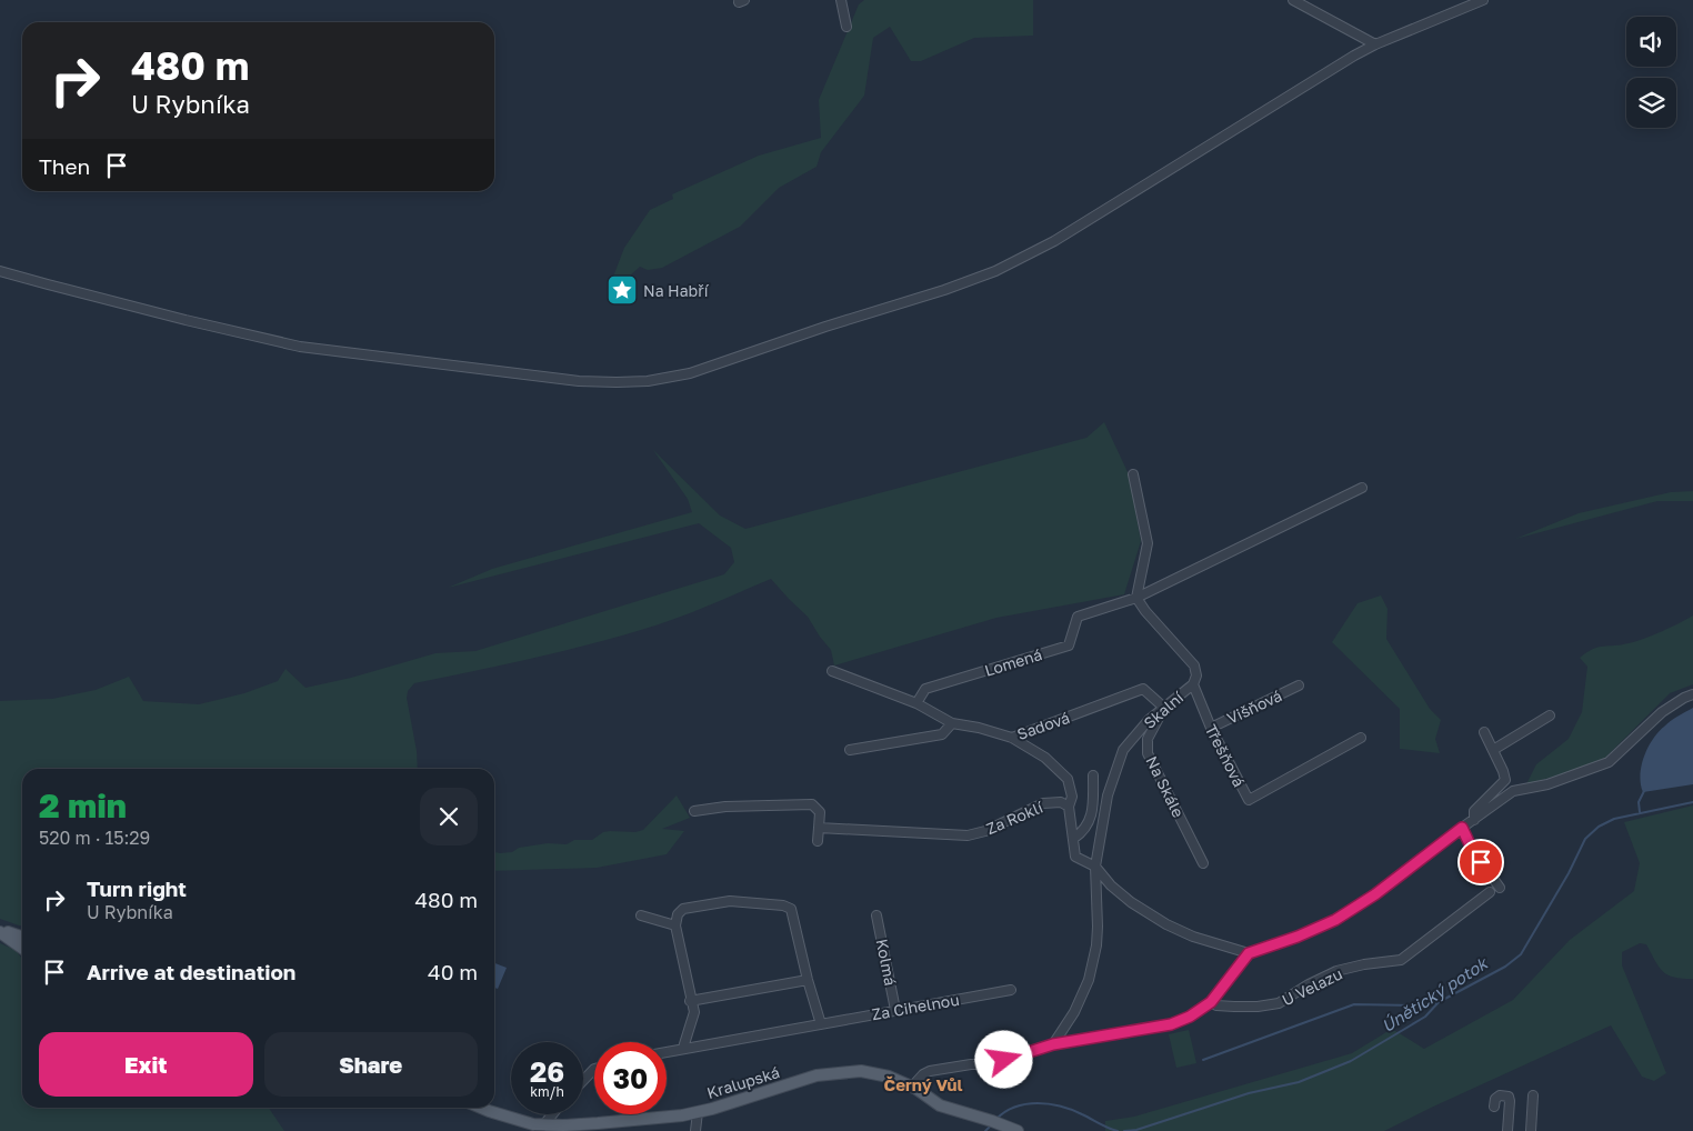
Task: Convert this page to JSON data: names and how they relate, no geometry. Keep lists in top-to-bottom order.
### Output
{
  "streets": {
    "main road": ["Kralupská"],
    "street": [
      "Lomená",
      "Višňová",
      "Skalní",
      "Sadová",
      "Třešňová",
      "Na Skále",
      "Za Roklí",
      "Kolmá",
      "U Velazu",
      "Za Cihelnou"
    ]
  },
  "crossings": [
    ["Lomená", "Skalní"],
    ["Višňová", "Třešňová"],
    ["Skalní", "Sadová"],
    ["Skalní", "Třešňová"],
    ["Skalní", "Na Skále"],
    ["Sadová", "Na Skále"],
    ["Kolmá", "Za Cihelnou"]
  ],
  "districts": ["Černý Vůl"],
  "water": ["Únětický potok"],
  "places": {
    "place": ["Na Habří"]
  },
  "page": {
    "turn": ["480 m", "U Rybníka"],
    "then": "Then",
    "heading": ["2 min", "520 m · 15:29"],
    "list": [
      {
        "name": "Turn right",
        "note": "U Rybníka",
        "value": "480 m"
      },
      {
        "name": "Arrive at destination",
        "value": "40 m"
      }
    ],
    "buttons": ["Exit", "Share"],
    "speed": "26 km/h",
    "limit": "30"
  }
}
